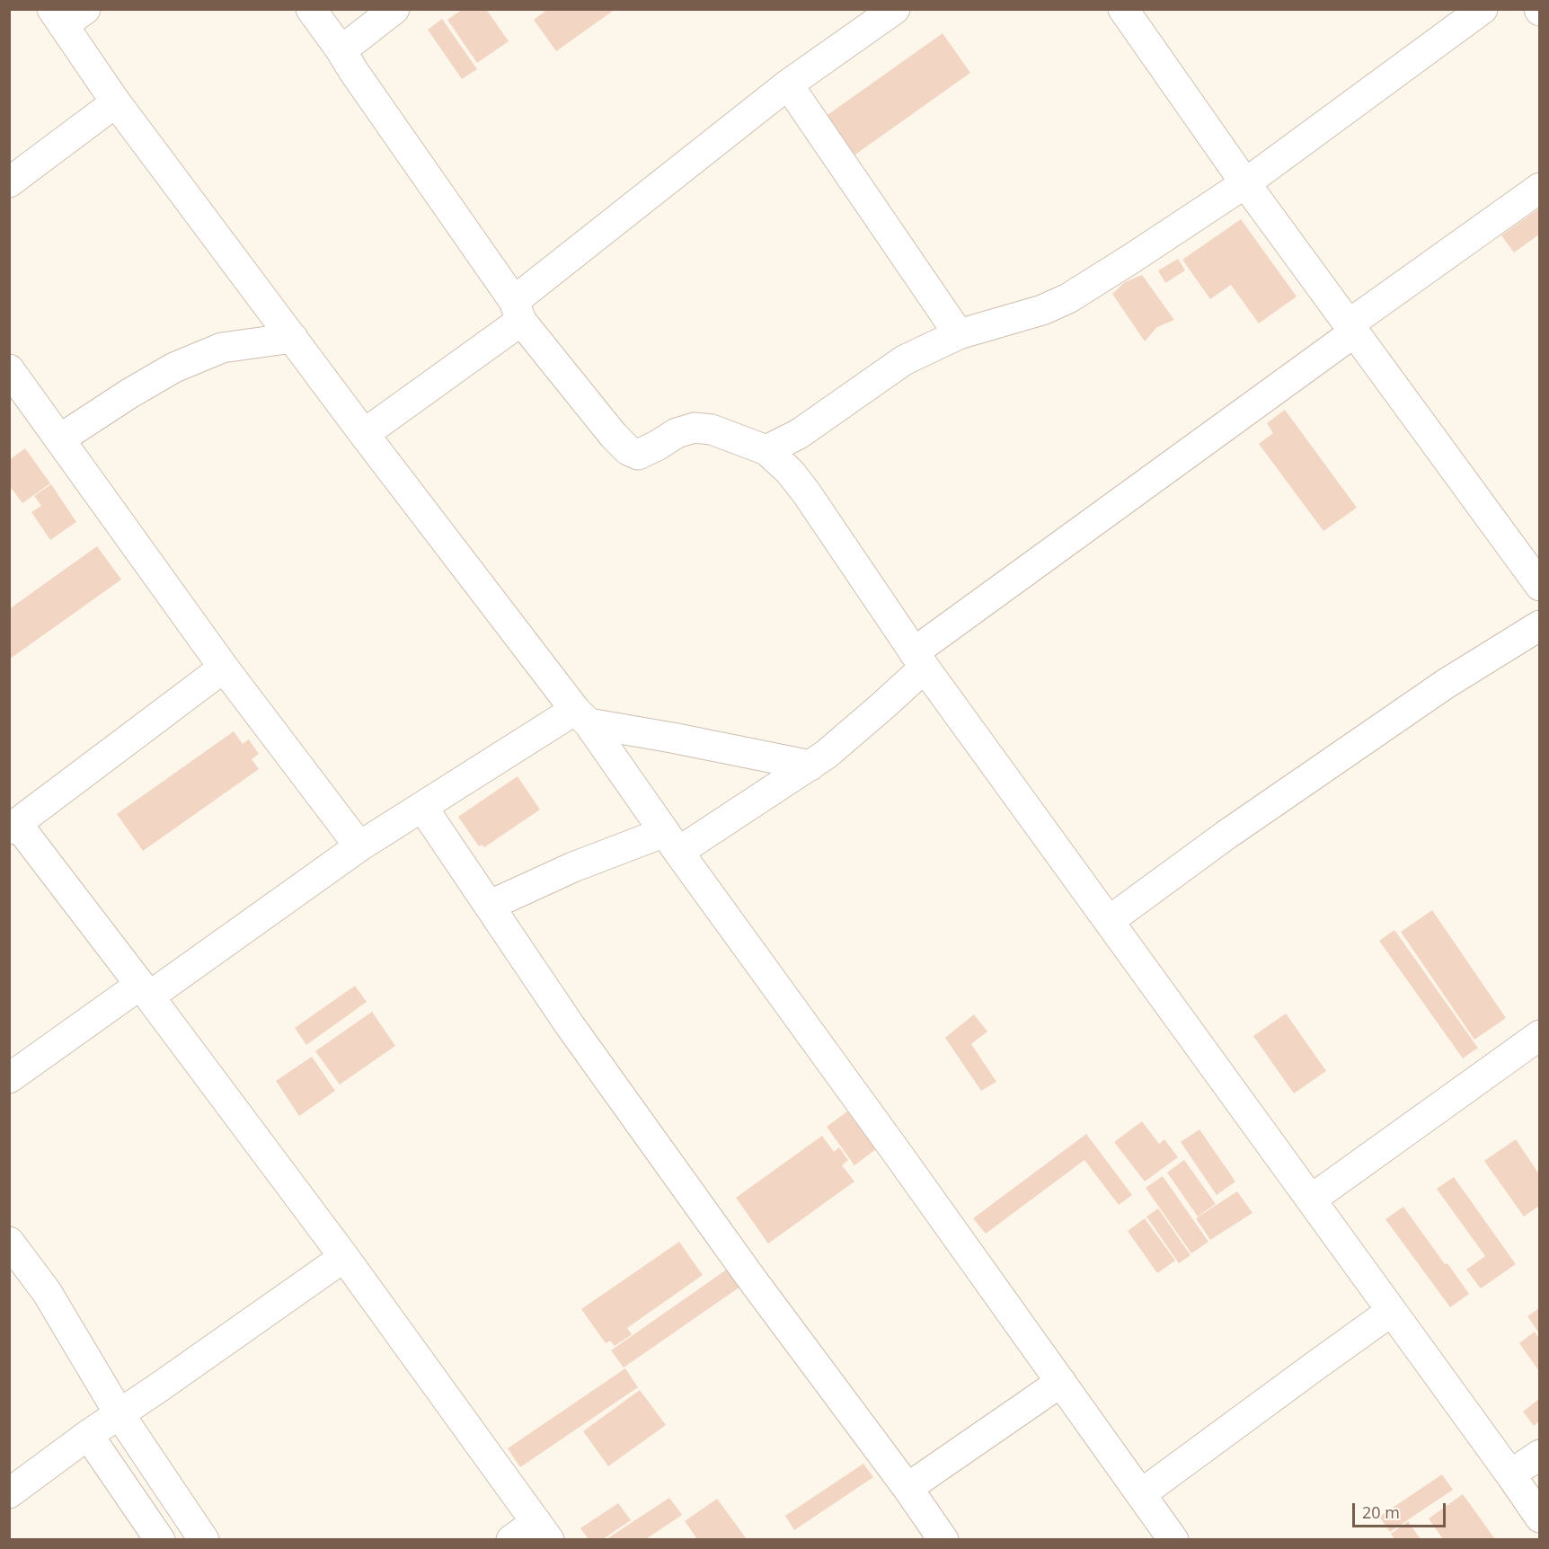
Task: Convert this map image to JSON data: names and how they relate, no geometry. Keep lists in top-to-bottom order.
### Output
{
  "scale_bar": "20 m"
}
